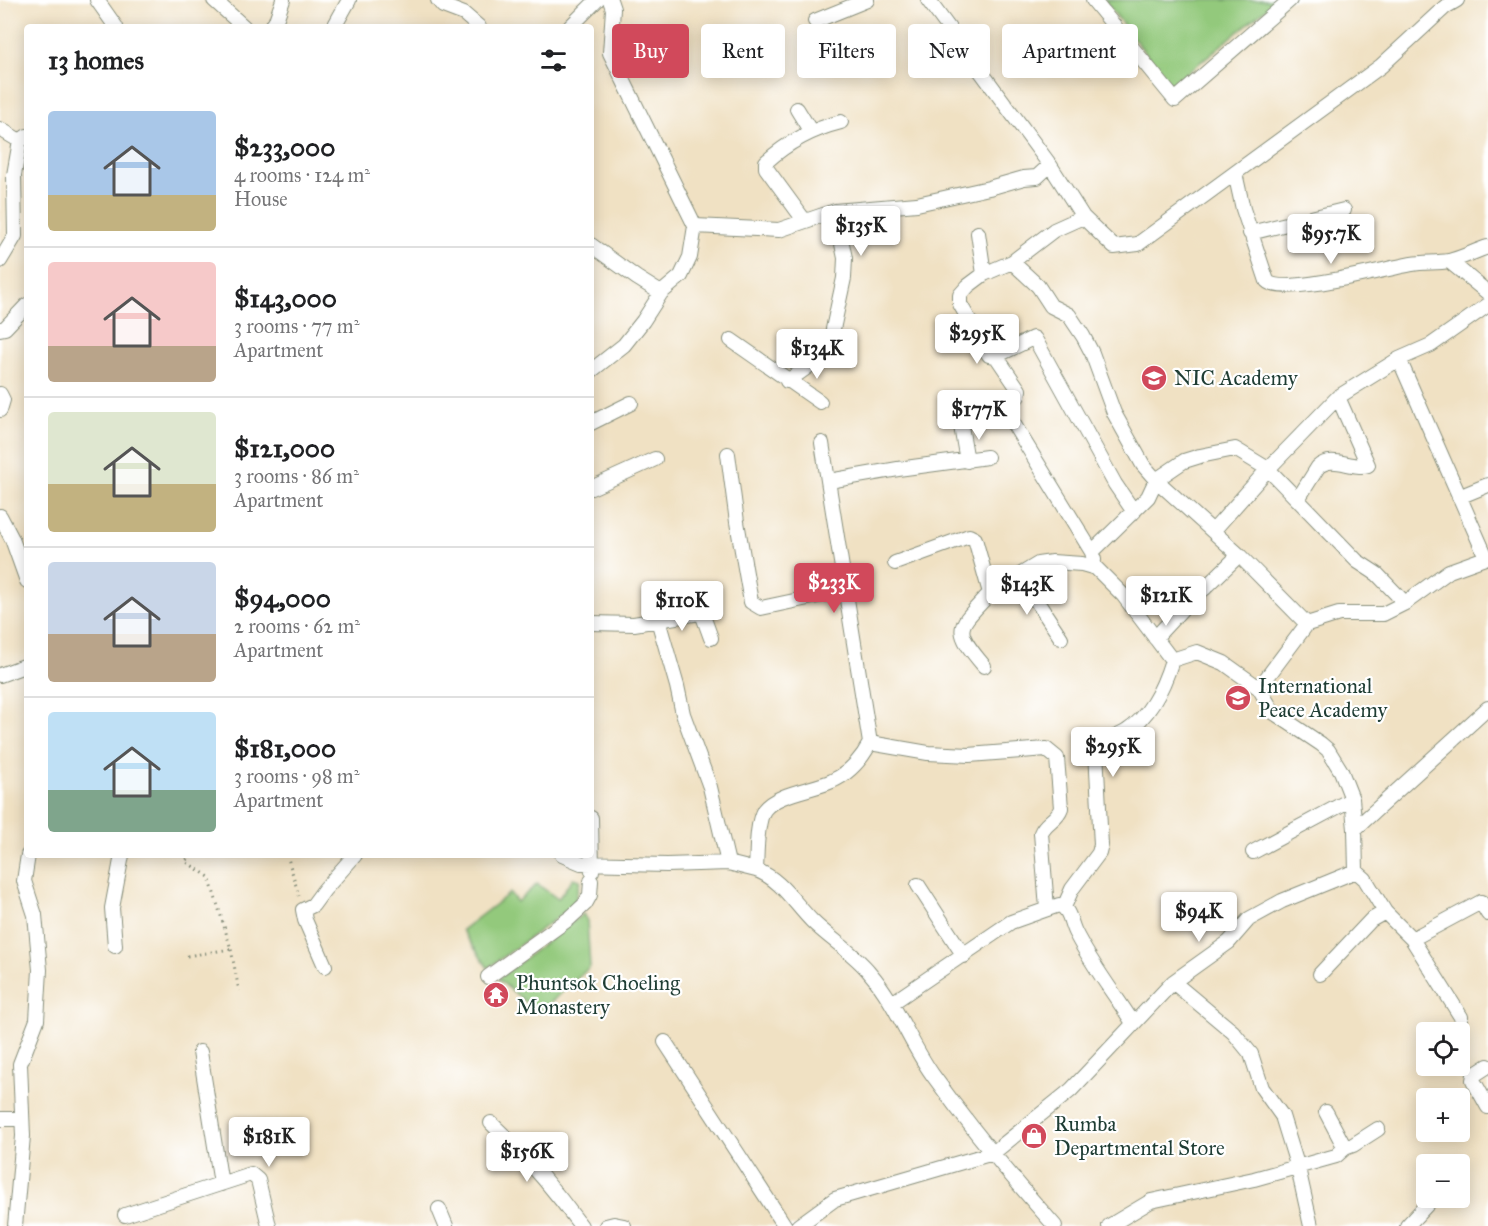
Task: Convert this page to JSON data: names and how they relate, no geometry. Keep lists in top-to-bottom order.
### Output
{
  "places": {
    "school or university": ["NIC Academy", "International Peace Academy"],
    "temple": ["Phuntsok Choeling Monastery"],
    "shop": ["Rumba Departmental Store"]
  },
  "page": {
    "chip": [
      "Buy",
      "Rent",
      "Filters",
      "New",
      "Apartment"
    ],
    "heading": "13 homes",
    "list": [
      {
        "name": "$233,000",
        "note": "4 rooms · 124 m² · House"
      },
      {
        "name": "$143,000",
        "note": "3 rooms · 77 m² · Apartment"
      },
      {
        "name": "$121,000",
        "note": "3 rooms · 86 m² · Apartment"
      },
      {
        "name": "$94,000",
        "note": "2 rooms · 62 m² · Apartment"
      },
      {
        "name": "$181,000",
        "note": "3 rooms · 98 m² · Apartment"
      }
    ],
    "price": [
      "$135K",
      "$95.7K",
      "$295K",
      "$134K",
      "$177K",
      "$233K",
      "$143K",
      "$121K",
      "$110K",
      "$295K",
      "$94K",
      "$181K",
      "$156K"
    ],
    "map_buttons": ["+", "−"]
  }
}
